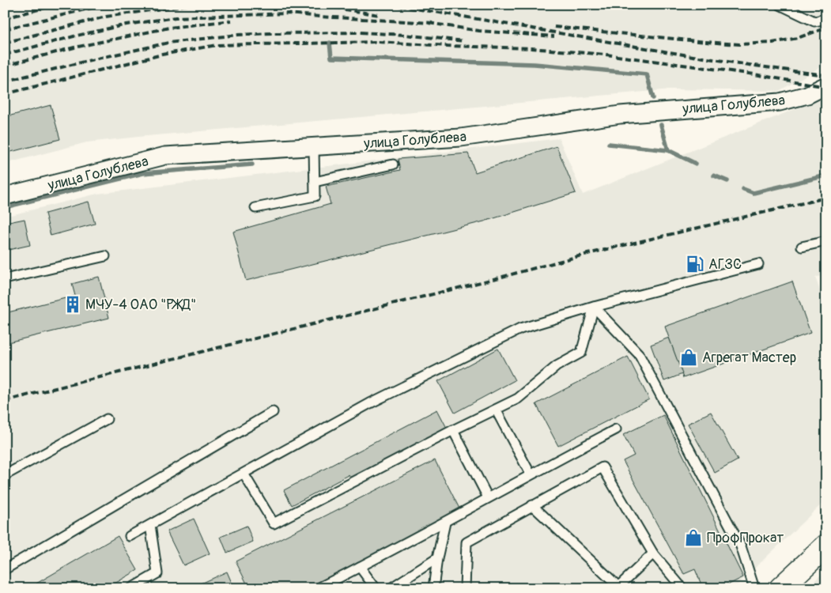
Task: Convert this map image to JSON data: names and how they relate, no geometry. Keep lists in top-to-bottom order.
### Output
{
  "streets": {
    "street": ["улица Голублева"]
  },
  "places": {
    "fuel station": ["АГЗС"],
    "building": ["МЧУ-4 ОАО \"РЖД\""],
    "shop": ["Агрегат Мастер", "ПрофПрокат"]
  }
}
